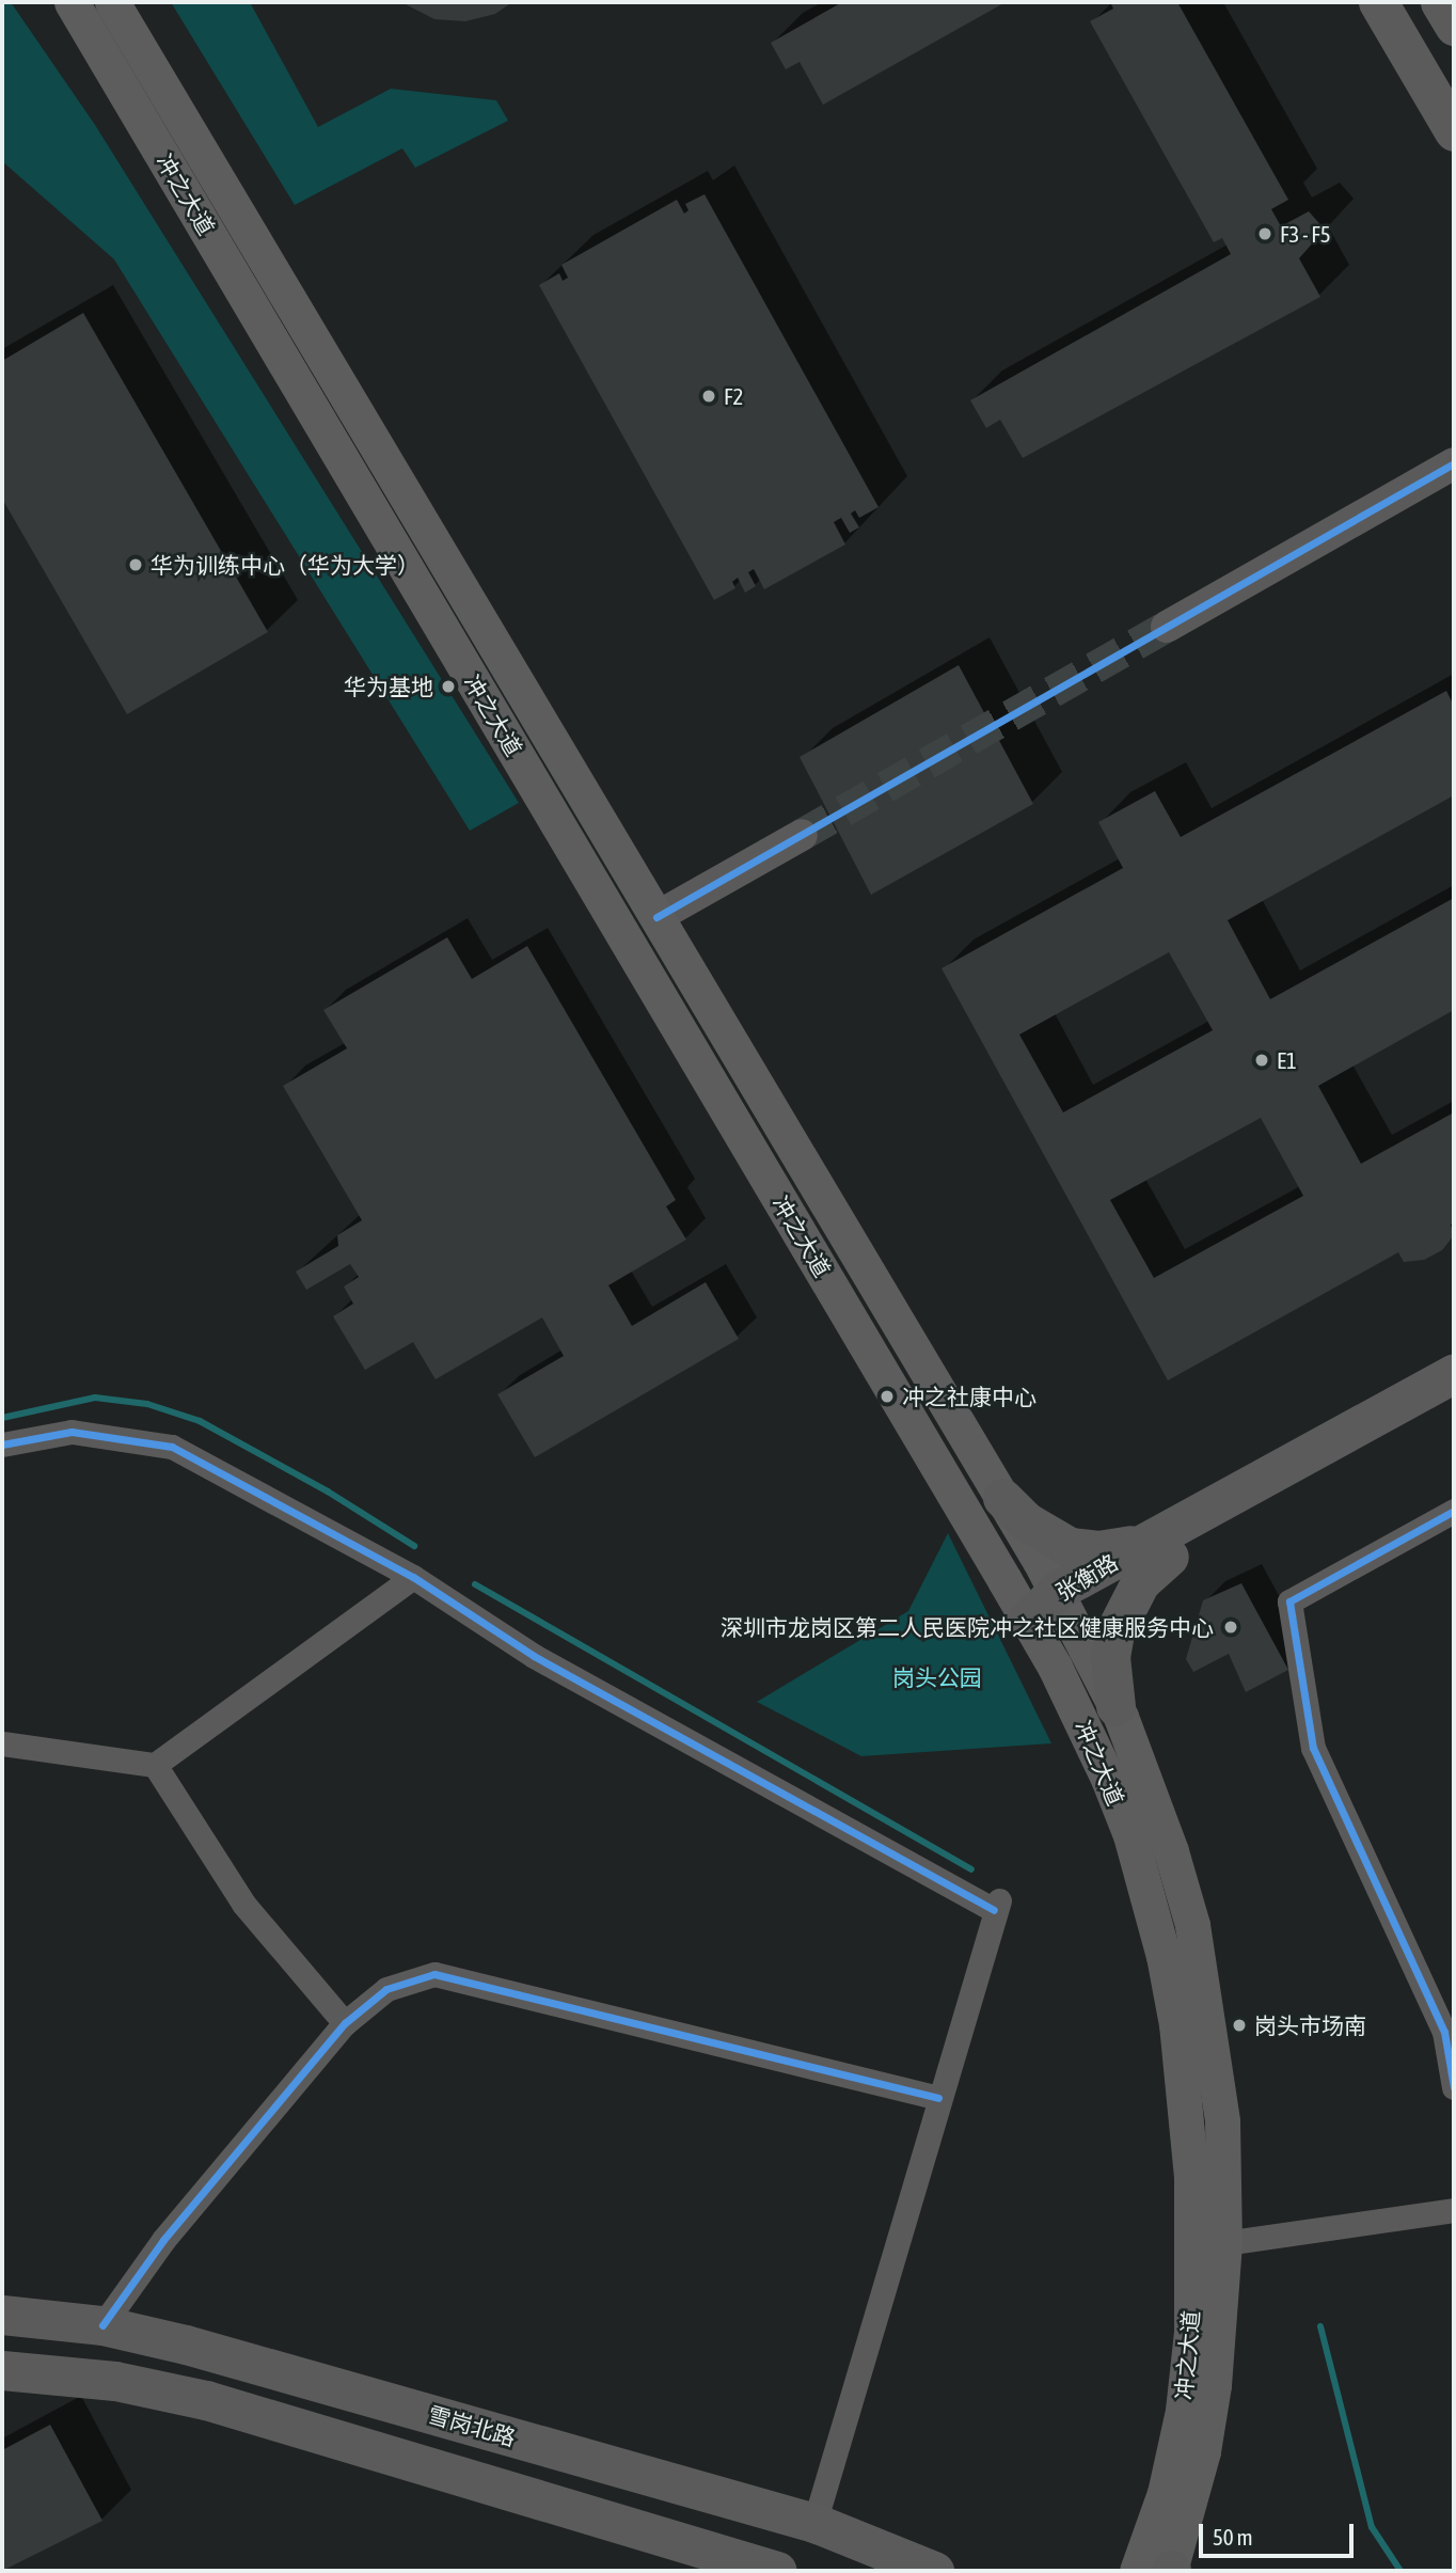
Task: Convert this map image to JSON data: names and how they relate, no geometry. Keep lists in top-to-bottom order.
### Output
{
  "streets": {
    "main road": ["冲之大道", "张衡路", "雪岗北路"]
  },
  "crossings": [
    ["冲之大道", "张衡路"]
  ],
  "parks": ["岗头公园"],
  "places": [
    "F3 - F5",
    "F2",
    "华为训练中心（华为大学）",
    "华为基地",
    "E1",
    "冲之社康中心",
    "深圳市龙岗区第二人民医院冲之社区健康服务中心",
    "岗头市场南"
  ],
  "scale_bar": "50 m"
}
